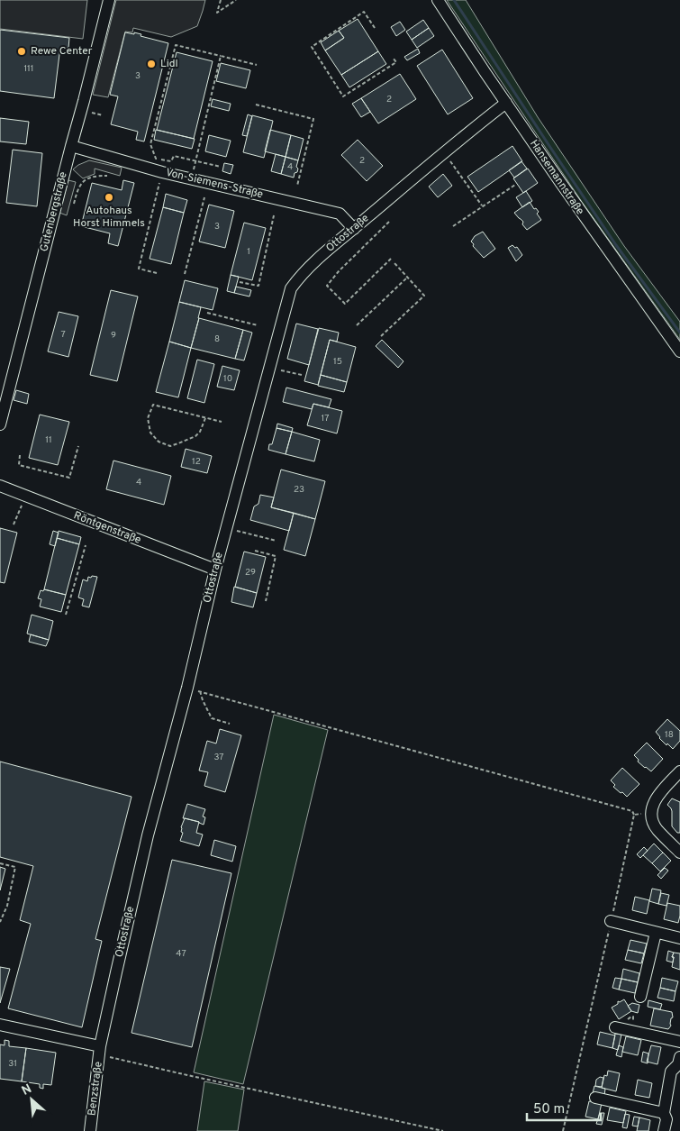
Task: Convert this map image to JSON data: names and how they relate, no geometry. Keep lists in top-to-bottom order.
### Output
{
  "streets": {
    "street": [
      "Hansemannstraße",
      "Von-Siemens-Straße",
      "Gutenbergstraße",
      "Ottostraße",
      "Röntgenstraße",
      "Benzstraße"
    ]
  },
  "crossings": [
    ["Hansemannstraße", "Ottostraße"],
    ["Von-Siemens-Straße", "Gutenbergstraße"],
    ["Von-Siemens-Straße", "Ottostraße"],
    ["Ottostraße", "Röntgenstraße"],
    ["Ottostraße", "Benzstraße"]
  ],
  "places": ["Rewe Center", "Lidl", "Autohaus Horst Himmels"],
  "house_numbers": [
    "111",
    "3",
    "2",
    "2",
    "4",
    "3",
    "1",
    "7",
    "9",
    "8",
    "15",
    "10",
    "17",
    "11",
    "12",
    "4",
    "23",
    "29",
    "18",
    "37",
    "47",
    "31"
  ],
  "scale_bar": "50 m",
  "north": "top left"
}
